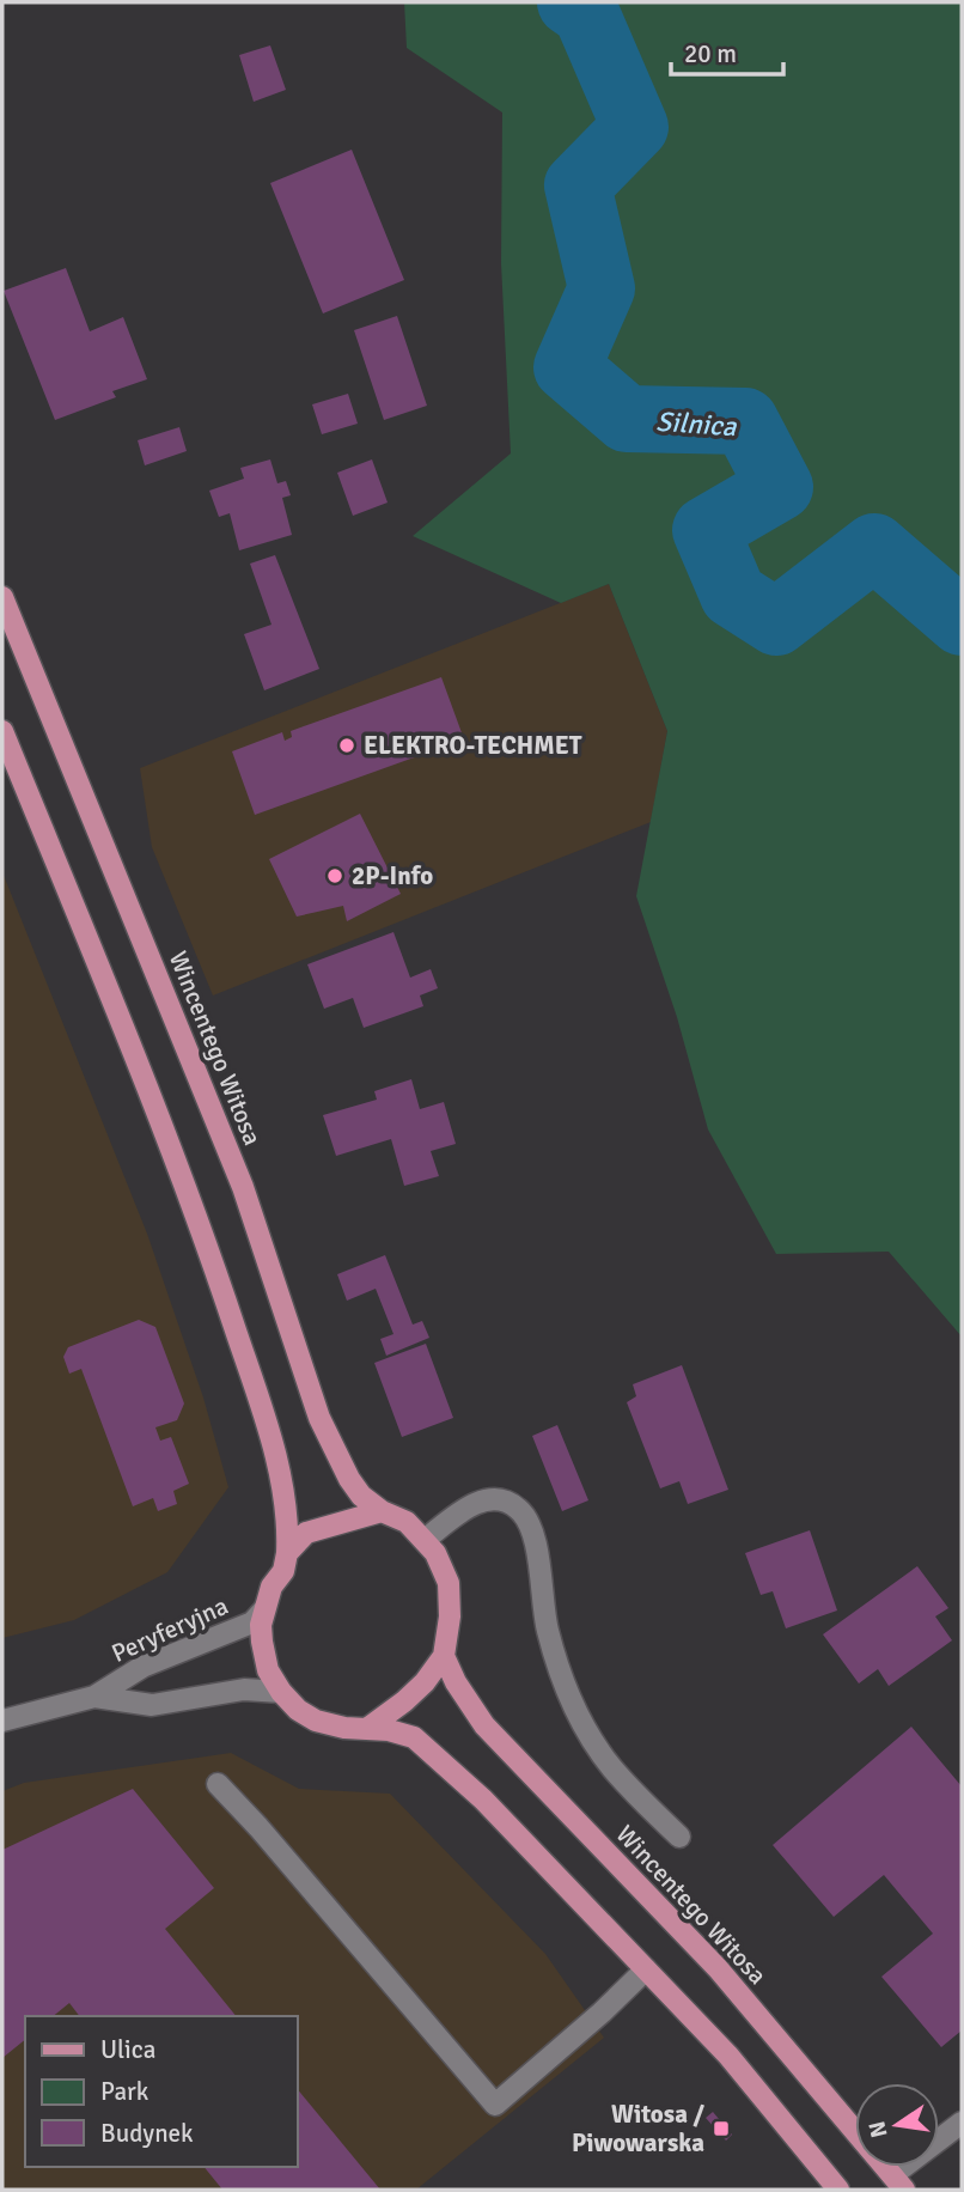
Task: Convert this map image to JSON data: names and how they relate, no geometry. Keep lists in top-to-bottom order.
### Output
{
  "streets": {
    "main road": ["Wincentego Witosa"],
    "street": ["Peryferyjna"]
  },
  "crossings": [
    ["Wincentego Witosa", "Peryferyjna"]
  ],
  "water": ["Silnica"],
  "places": {
    "other": ["ELEKTRO-TECHMET", "2P-Info"],
    "transit": ["Witosa / Piwowarska"]
  },
  "legend": ["Ulica", "Park", "Budynek"],
  "scale_bar": "20 m",
  "north": "left"
}
